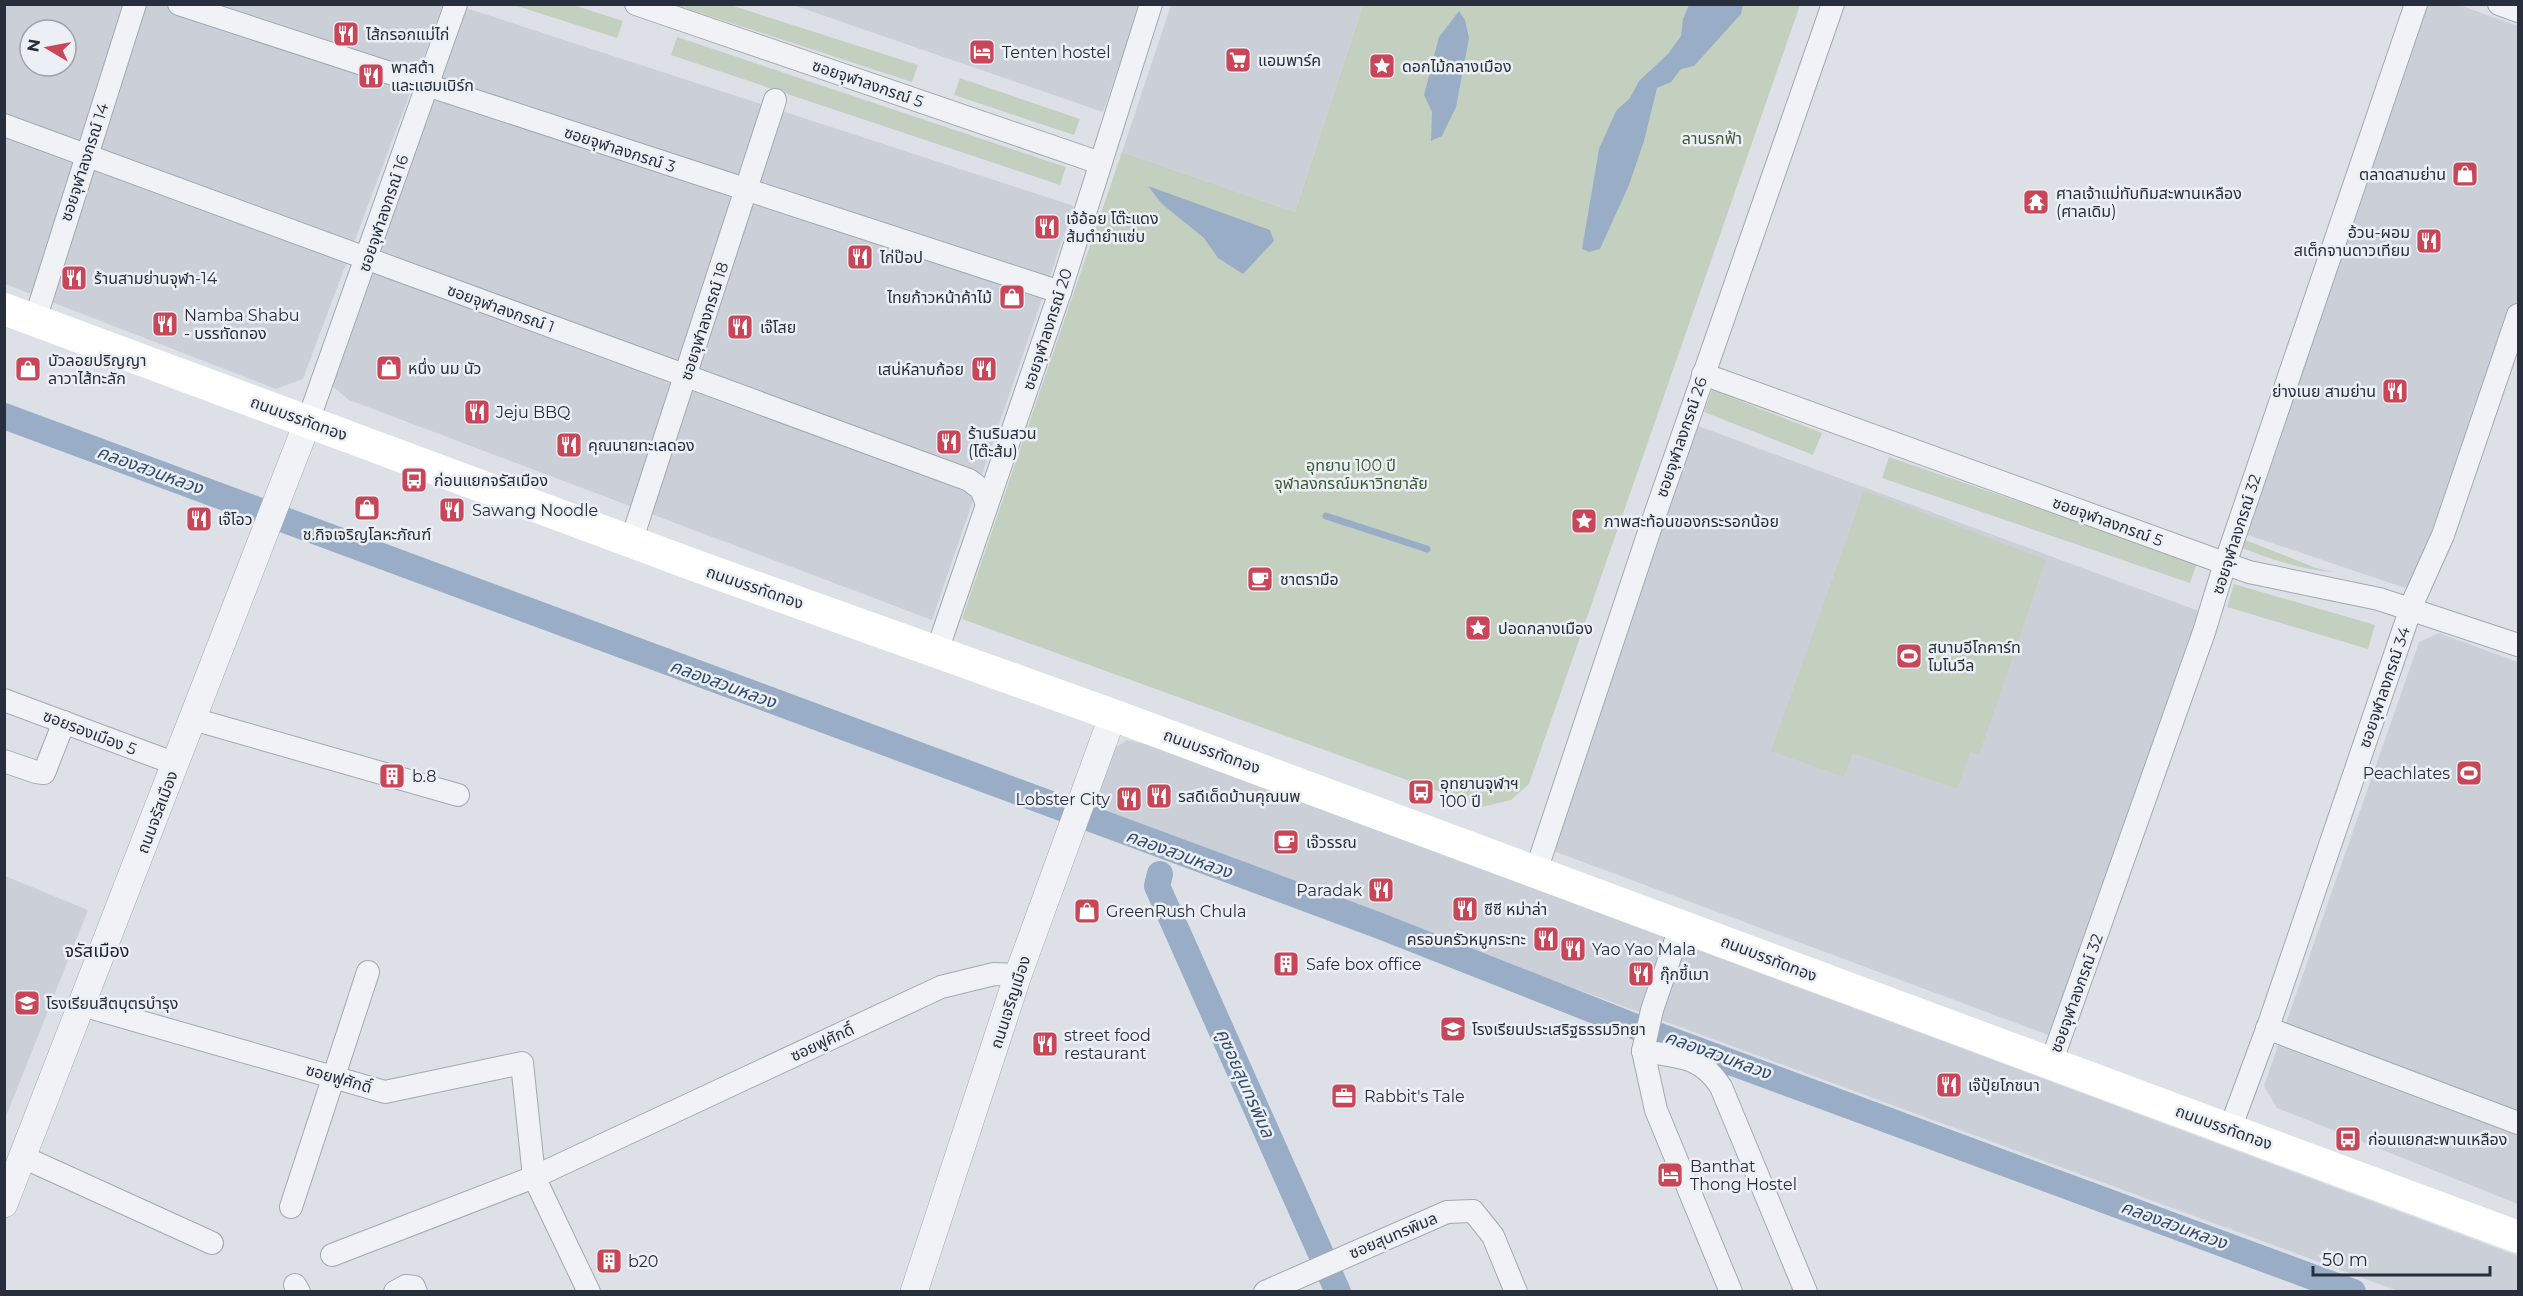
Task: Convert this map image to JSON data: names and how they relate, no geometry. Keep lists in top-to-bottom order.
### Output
{
  "streets": {
    "main road": ["ถนนบรรทัดทอง"],
    "street": [
      "ซอยจุฬาลงกรณ์ 5",
      "ซอยจุฬาลงกรณ์ 3",
      "ซอยจุฬาลงกรณ์ 14",
      "ซอยจุฬาลงกรณ์ 16",
      "ซอยจุฬาลงกรณ์ 1",
      "ซอยจุฬาลงกรณ์ 18",
      "ซอยจุฬาลงกรณ์ 20",
      "ซอยจุฬาลงกรณ์ 26",
      "ซอยจุฬาลงกรณ์ 32",
      "ซอยจุฬาลงกรณ์ 34",
      "ซอยรองเมือง 5",
      "ถนนจรัสเมือง",
      "ถนนเจริญเมือง",
      "ซอยฟูศักดิ์",
      "ซอยสุนทรพิมล"
    ]
  },
  "crossings": [
    ["ซอยจุฬาลงกรณ์ 5", "ซอยจุฬาลงกรณ์ 20"],
    ["ซอยจุฬาลงกรณ์ 5", "ซอยจุฬาลงกรณ์ 26"],
    ["ซอยจุฬาลงกรณ์ 5", "ซอยจุฬาลงกรณ์ 32"],
    ["ซอยจุฬาลงกรณ์ 5", "ซอยจุฬาลงกรณ์ 34"],
    ["ซอยจุฬาลงกรณ์ 3", "ซอยจุฬาลงกรณ์ 16"],
    ["ซอยจุฬาลงกรณ์ 3", "ซอยจุฬาลงกรณ์ 18"],
    ["ซอยจุฬาลงกรณ์ 3", "ซอยจุฬาลงกรณ์ 20"],
    ["ซอยจุฬาลงกรณ์ 14", "ซอยจุฬาลงกรณ์ 1"],
    ["ซอยจุฬาลงกรณ์ 14", "ถนนบรรทัดทอง"],
    ["ซอยจุฬาลงกรณ์ 16", "ซอยจุฬาลงกรณ์ 1"],
    ["ซอยจุฬาลงกรณ์ 16", "ถนนบรรทัดทอง"],
    ["ซอยจุฬาลงกรณ์ 16", "ถนนจรัสเมือง"],
    ["ซอยจุฬาลงกรณ์ 1", "ซอยจุฬาลงกรณ์ 18"],
    ["ซอยจุฬาลงกรณ์ 1", "ซอยจุฬาลงกรณ์ 20"],
    ["ซอยจุฬาลงกรณ์ 18", "ถนนบรรทัดทอง"],
    ["ซอยจุฬาลงกรณ์ 20", "ถนนบรรทัดทอง"],
    ["ถนนบรรทัดทอง", "ซอยจุฬาลงกรณ์ 26"],
    ["ถนนบรรทัดทอง", "ซอยจุฬาลงกรณ์ 32"],
    ["ถนนบรรทัดทอง", "ซอยจุฬาลงกรณ์ 34"],
    ["ถนนบรรทัดทอง", "ถนนจรัสเมือง"],
    ["ถนนบรรทัดทอง", "ถนนเจริญเมือง"],
    ["ซอยรองเมือง 5", "ถนนจรัสเมือง"],
    ["ถนนจรัสเมือง", "ซอยฟูศักดิ์"],
    ["ถนนเจริญเมือง", "ซอยฟูศักดิ์"]
  ],
  "districts": ["จรัสเมือง"],
  "water": ["คลองสวนหลวง", "คูซอยสุนทรพิมล"],
  "parks": ["ลานรกฟ้า", "อุทยาน 100 ปี จุฬาลงกรณ์มหาวิทยาลัย"],
  "places": {
    "restaurant": [
      "ไส้กรอกแม่ไก่",
      "พาสต้า และแฮมเบิร์ก",
      "เจ้อ้อย โต๊ะแดง ส้มตำยำแซ่บ",
      "อ้วน-ผอม สเต็กจานดาวเทียม",
      "ไก่ป๊อป",
      "ร้านสามย่านจุฬา-14",
      "Namba Shabu - บรรทัดทอง",
      "เจ๊โสย",
      "เสน่ห์ลาบก้อย",
      "ย่างเนย สามย่าน",
      "Jeju BBQ",
      "ร้านริมสวน (โต๊ะส้ม)",
      "คุณนายทะเลดอง",
      "Sawang Noodle",
      "เจ๊โอว",
      "รสดีเด็ดบ้านคุณนพ",
      "Lobster City",
      "Paradak",
      "ซีซี หม่าล่า",
      "ครอบครัวหมูกระทะ",
      "Yao Yao Mala",
      "กุ๊กขี้เมา",
      "street food restaurant",
      "เจ๊ปุ้ยโภชนา"
    ],
    "hotel": ["Tenten hostel", "Banthat Thong Hostel"],
    "supermarket": ["แอมพาร์ค"],
    "place": ["ดอกไม้กลางเมือง", "ภาพสะท้อนของกระรอกน้อย", "ปอดกลางเมือง"],
    "shop": [
      "ตลาดสามย่าน",
      "ไทยก้าวหน้าค้าไม้",
      "หนึ่ง นม นัว",
      "บัวลอยปริญญา ลาวาไส้ทะลัก",
      "ช.กิจเจริญโลหะภัณฑ์",
      "GreenRush Chula"
    ],
    "temple": ["ศาลเจ้าแม่ทับทิมสะพานเหลือง (ศาลเดิม)"],
    "bus stop": ["ก่อนแยกจรัสเมือง", "อุทยานจุฬาฯ 100 ปี", "ก่อนแยกสะพานเหลือง"],
    "cafe": ["ชาตรามือ", "เจ๊วรรณ"],
    "sports": ["สนามอีโกคาร์ท โมโนวีล", "Peachlates"],
    "building": ["b.8", "Safe box office", "b20"],
    "school or university": ["โรงเรียนสีตบุตรบำรุง", "โรงเรียนประเสริฐธรรมวิทยา"],
    "office": ["Rabbit's Tale"]
  },
  "scale_bar": "50 m",
  "north": "left"
}
